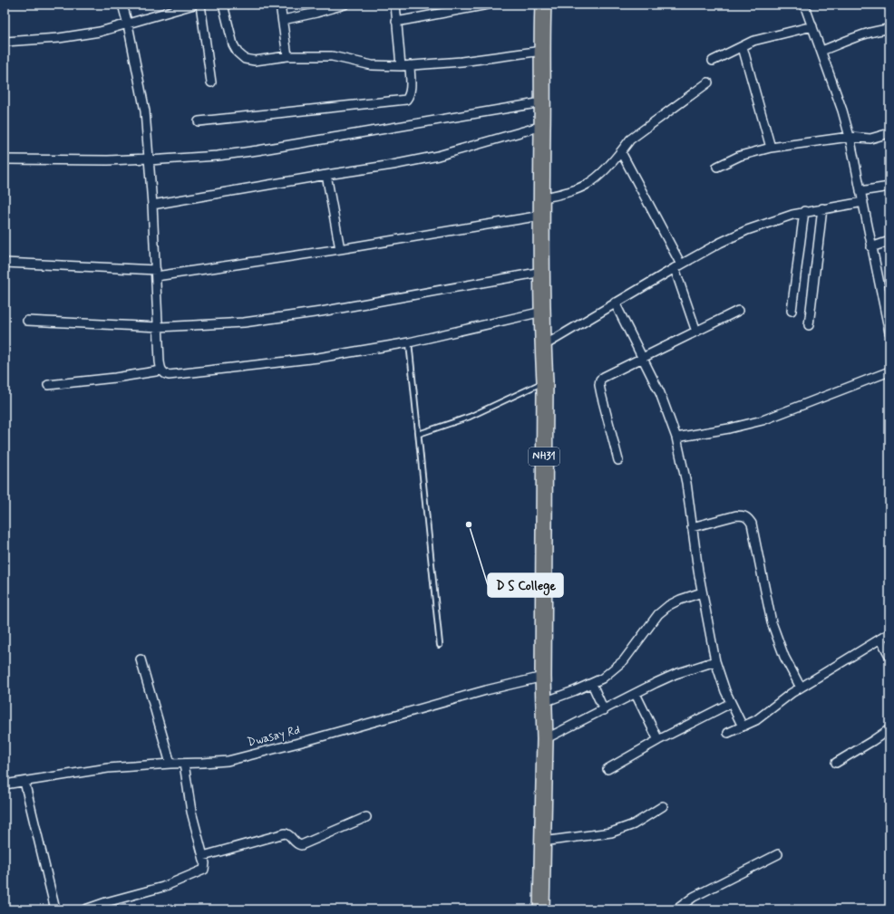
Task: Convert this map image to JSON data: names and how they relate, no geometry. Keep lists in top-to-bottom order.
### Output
{
  "streets": {
    "highway": ["NH31"],
    "street": ["Dwasay Rd"]
  },
  "crossings": [
    ["NH31", "Dwasay Rd"]
  ],
  "places": ["D S College"]
}
